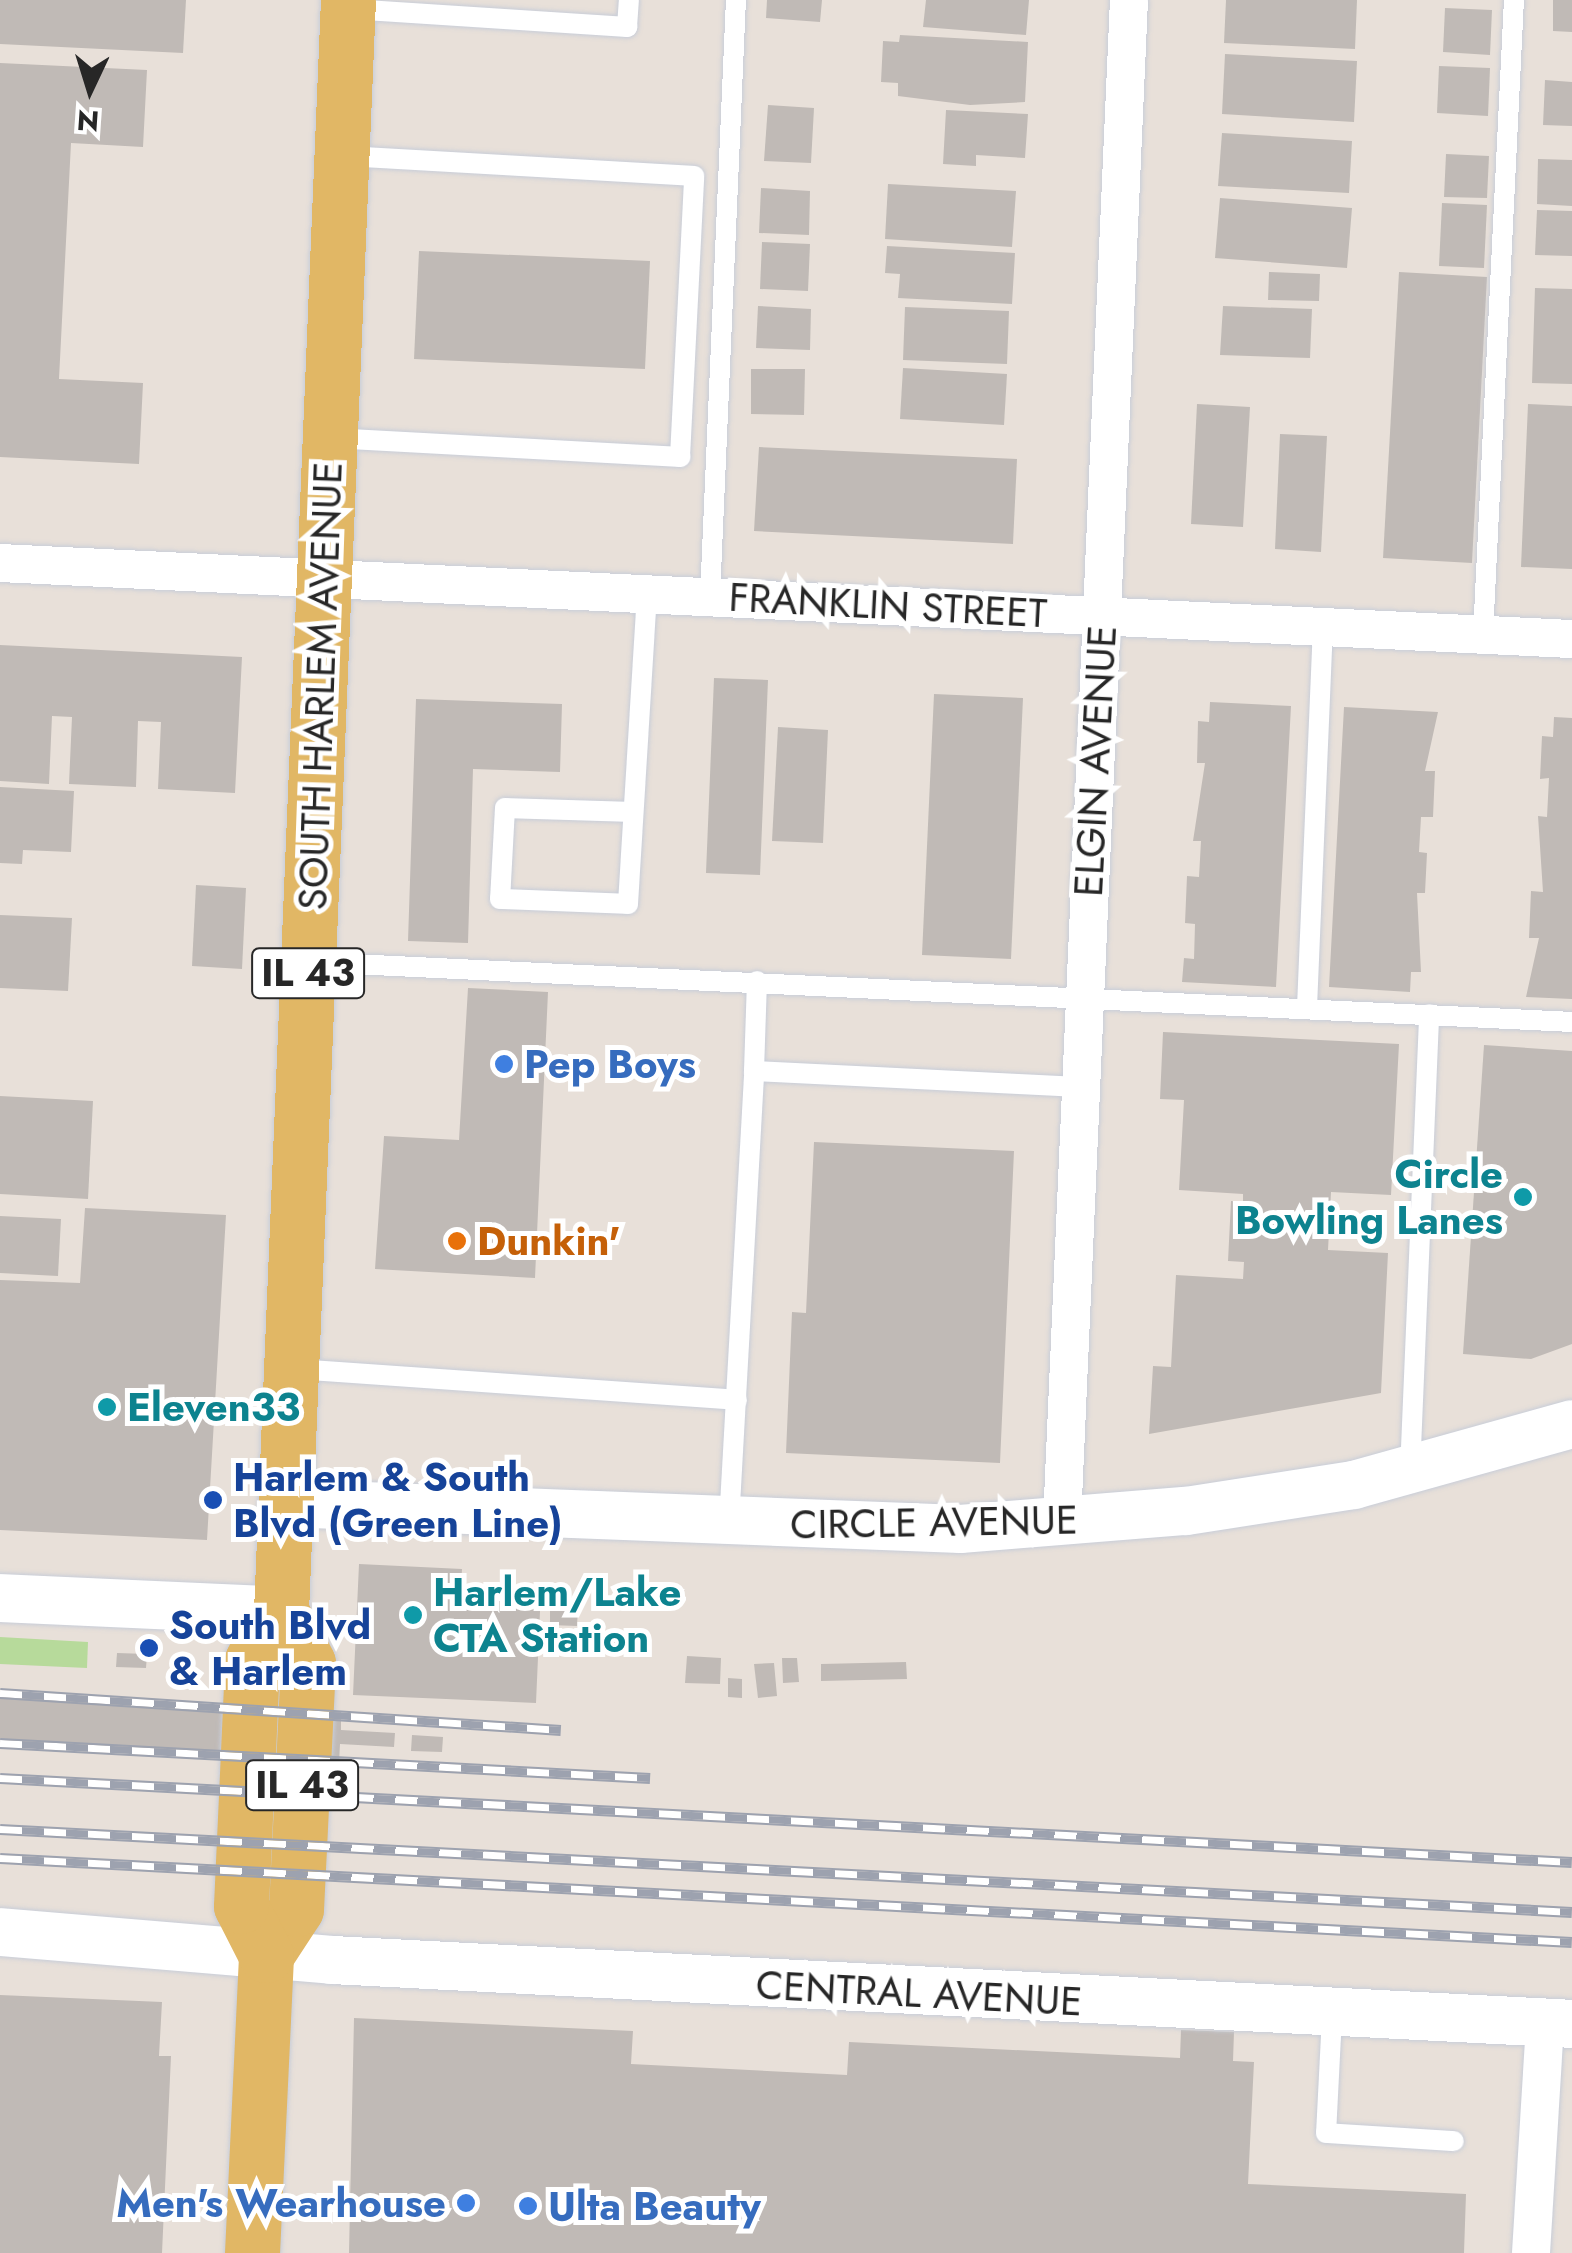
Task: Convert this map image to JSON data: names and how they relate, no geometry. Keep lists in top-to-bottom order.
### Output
{
  "streets": {
    "main road": ["SOUTH HARLEM AVENUE", "IL 43"],
    "street": [
      "FRANKLIN STREET",
      "ELGIN AVENUE",
      "CIRCLE AVENUE",
      "CENTRAL AVENUE"
    ]
  },
  "crossings": [
    ["FRANKLIN STREET", "SOUTH HARLEM AVENUE"],
    ["FRANKLIN STREET", "ELGIN AVENUE"],
    ["SOUTH HARLEM AVENUE", "CIRCLE AVENUE"],
    ["SOUTH HARLEM AVENUE", "CENTRAL AVENUE"],
    ["ELGIN AVENUE", "CIRCLE AVENUE"]
  ],
  "places": [
    "Pep Boys",
    "Circle Bowling Lanes",
    "Dunkin'",
    "Eleven33",
    "Harlem & South Blvd (Green Line)",
    "Harlem/Lake CTA Station",
    "South Blvd & Harlem",
    "Men's Wearhouse",
    "Ulta Beauty"
  ],
  "north": "bottom"
}
